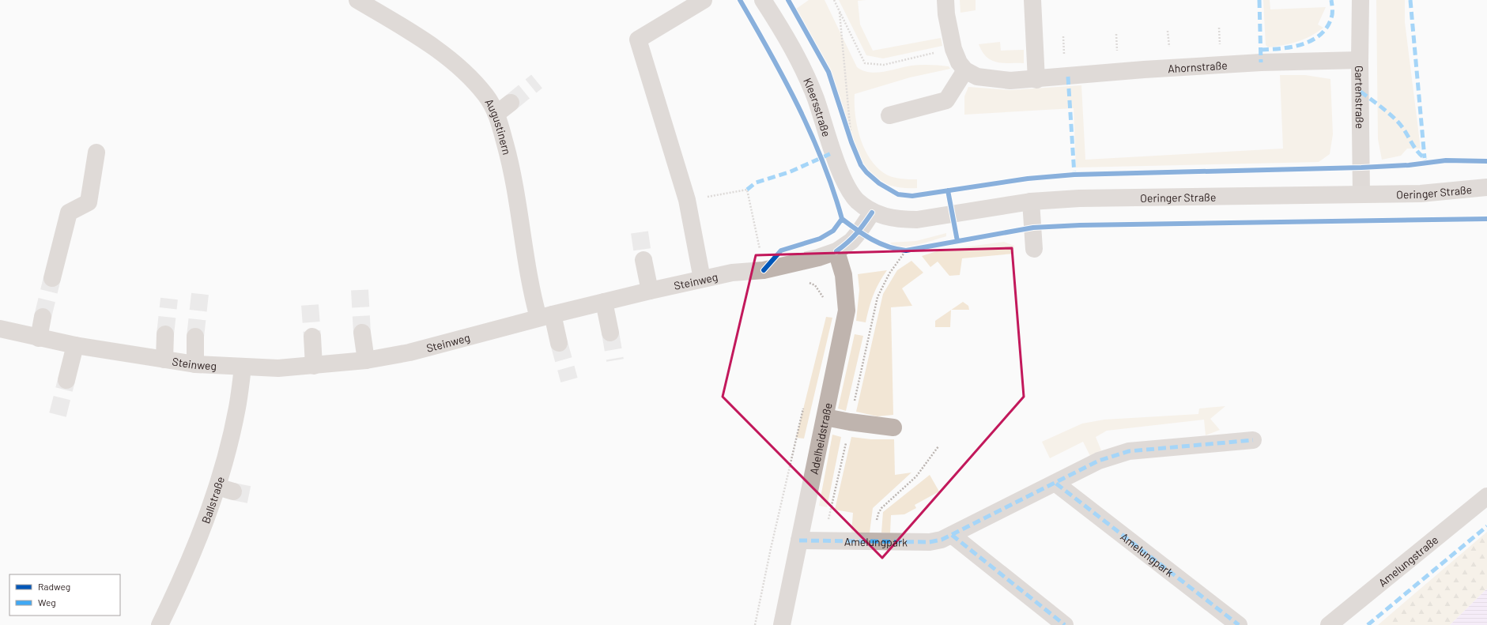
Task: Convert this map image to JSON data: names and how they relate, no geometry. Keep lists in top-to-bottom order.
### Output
{
  "streets": {
    "main road": ["Kleersstraße", "Oeringer Straße"],
    "street": [
      "Ahornstraße",
      "Gartenstraße",
      "Augustinern",
      "Steinweg",
      "Adelheidstraße",
      "Ballstraße",
      "Amelungpark",
      "Amelungstraße"
    ]
  },
  "crossings": [
    ["Ahornstraße", "Gartenstraße"],
    ["Gartenstraße", "Oeringer Straße"],
    ["Kleersstraße", "Oeringer Straße"],
    ["Kleersstraße", "Steinweg"],
    ["Augustinern", "Steinweg"],
    ["Oeringer Straße", "Steinweg"],
    ["Steinweg", "Adelheidstraße"],
    ["Steinweg", "Ballstraße"],
    ["Adelheidstraße", "Amelungpark"]
  ],
  "legend": ["Radweg", "Weg"]
}
